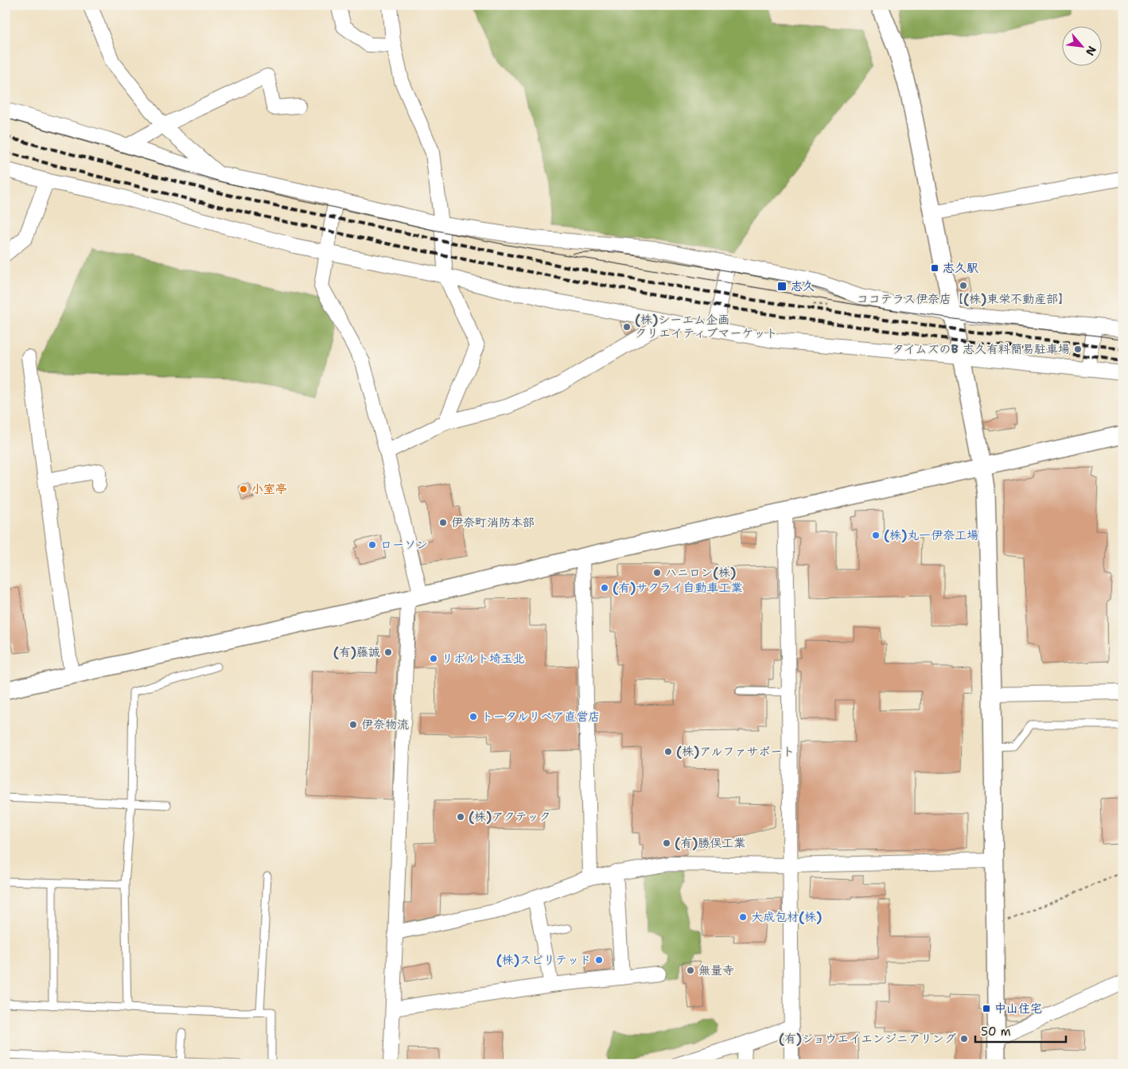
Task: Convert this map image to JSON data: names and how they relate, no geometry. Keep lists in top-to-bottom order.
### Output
{
  "places": {
    "transit": ["志久駅", "志久", "中山住宅"],
    "other": [
      "ココテラス伊奈店【(株)東栄不動産部】",
      "(株)シーエム企画 クリエイティブマーケット",
      "タイムズのB 志久有料簡易駐車場",
      "小室亭",
      "伊奈町消防本部",
      "(株)丸一伊奈工場",
      "ローソン",
      "ハニロン(株)",
      "(有)サクライ自動車工業",
      "(有)藤誠",
      "リボルト埼玉北",
      "トータルリペア直営店",
      "伊奈物流",
      "(株)アルファサポート",
      "(株)アクテック",
      "(有)勝俣工業",
      "大成包材(株)",
      "(株)スピリテッド",
      "無量寺",
      "(有)ショウエイエンジニアリング"
    ]
  },
  "scale_bar": "50 m",
  "north": "bottom right"
}
